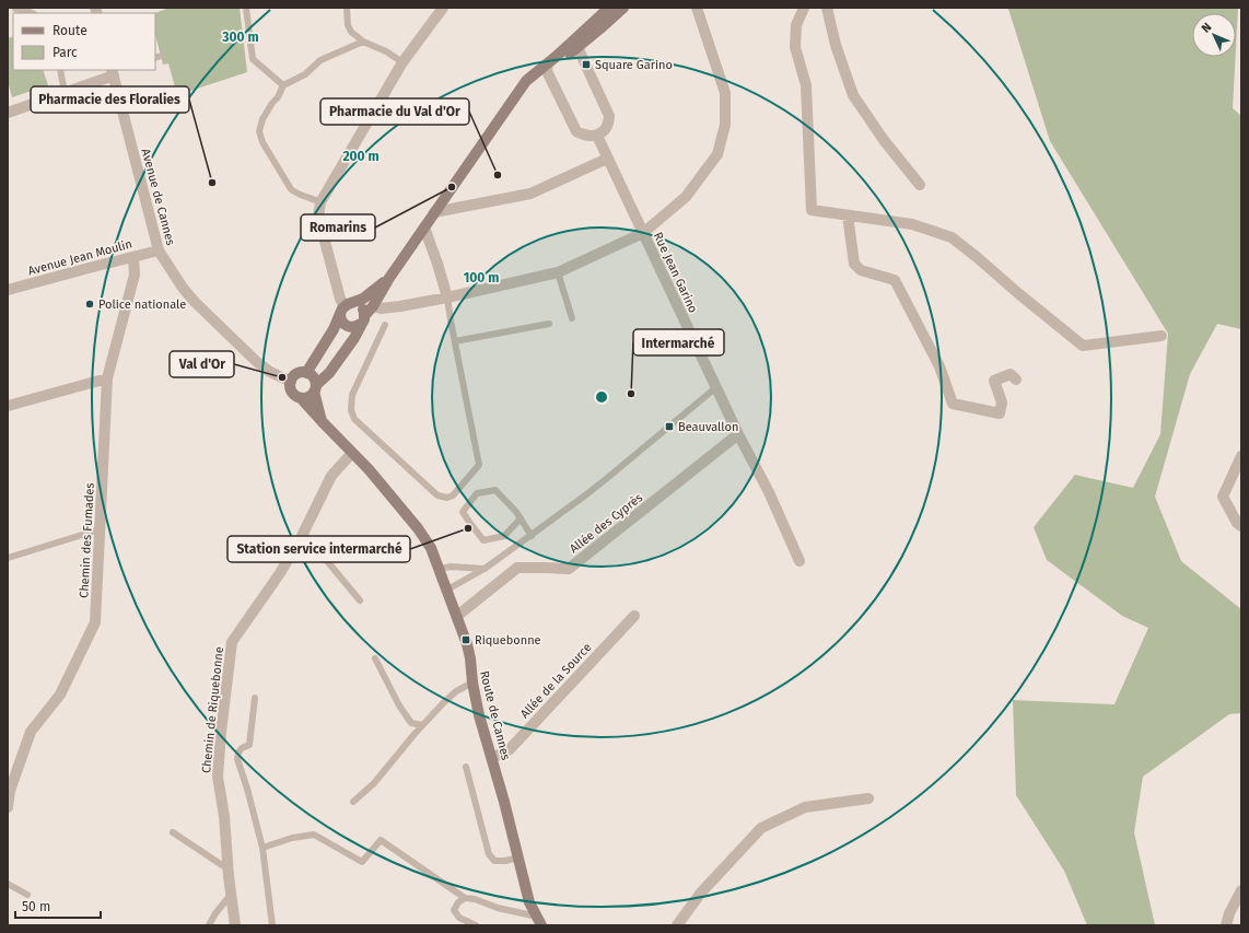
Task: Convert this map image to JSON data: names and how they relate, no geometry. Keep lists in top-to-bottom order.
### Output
{
  "streets": {
    "main road": ["Route de Cannes"],
    "street": [
      "Avenue de Cannes",
      "Avenue Jean Moulin",
      "Rue Jean Garino",
      "Allée des Cyprès",
      "Chemin des Fumades",
      "Allée de la Source",
      "Chemin de Riquebonne"
    ]
  },
  "crossings": [
    ["Avenue de Cannes", "Avenue Jean Moulin"],
    ["Avenue de Cannes", "Route de Cannes"],
    ["Avenue Jean Moulin", "Chemin des Fumades"],
    ["Rue Jean Garino", "Allée des Cyprès"],
    ["Allée des Cyprès", "Route de Cannes"],
    ["Allée de la Source", "Route de Cannes"],
    ["Chemin de Riquebonne", "Route de Cannes"]
  ],
  "places": {
    "transit": ["Square Garino", "Beauvallon", "Riquebonne"],
    "other": [
      "Pharmacie du Val d'Or",
      "Pharmacie des Floralies",
      "Romarins",
      "Police nationale",
      "Val d'Or",
      "Intermarché",
      "Station service intermarché"
    ]
  },
  "legend": ["Route", "Parc"],
  "scale_bar": "50 m",
  "north": "top left",
  "rings": ["300 m", "200 m", "100 m"]
}
